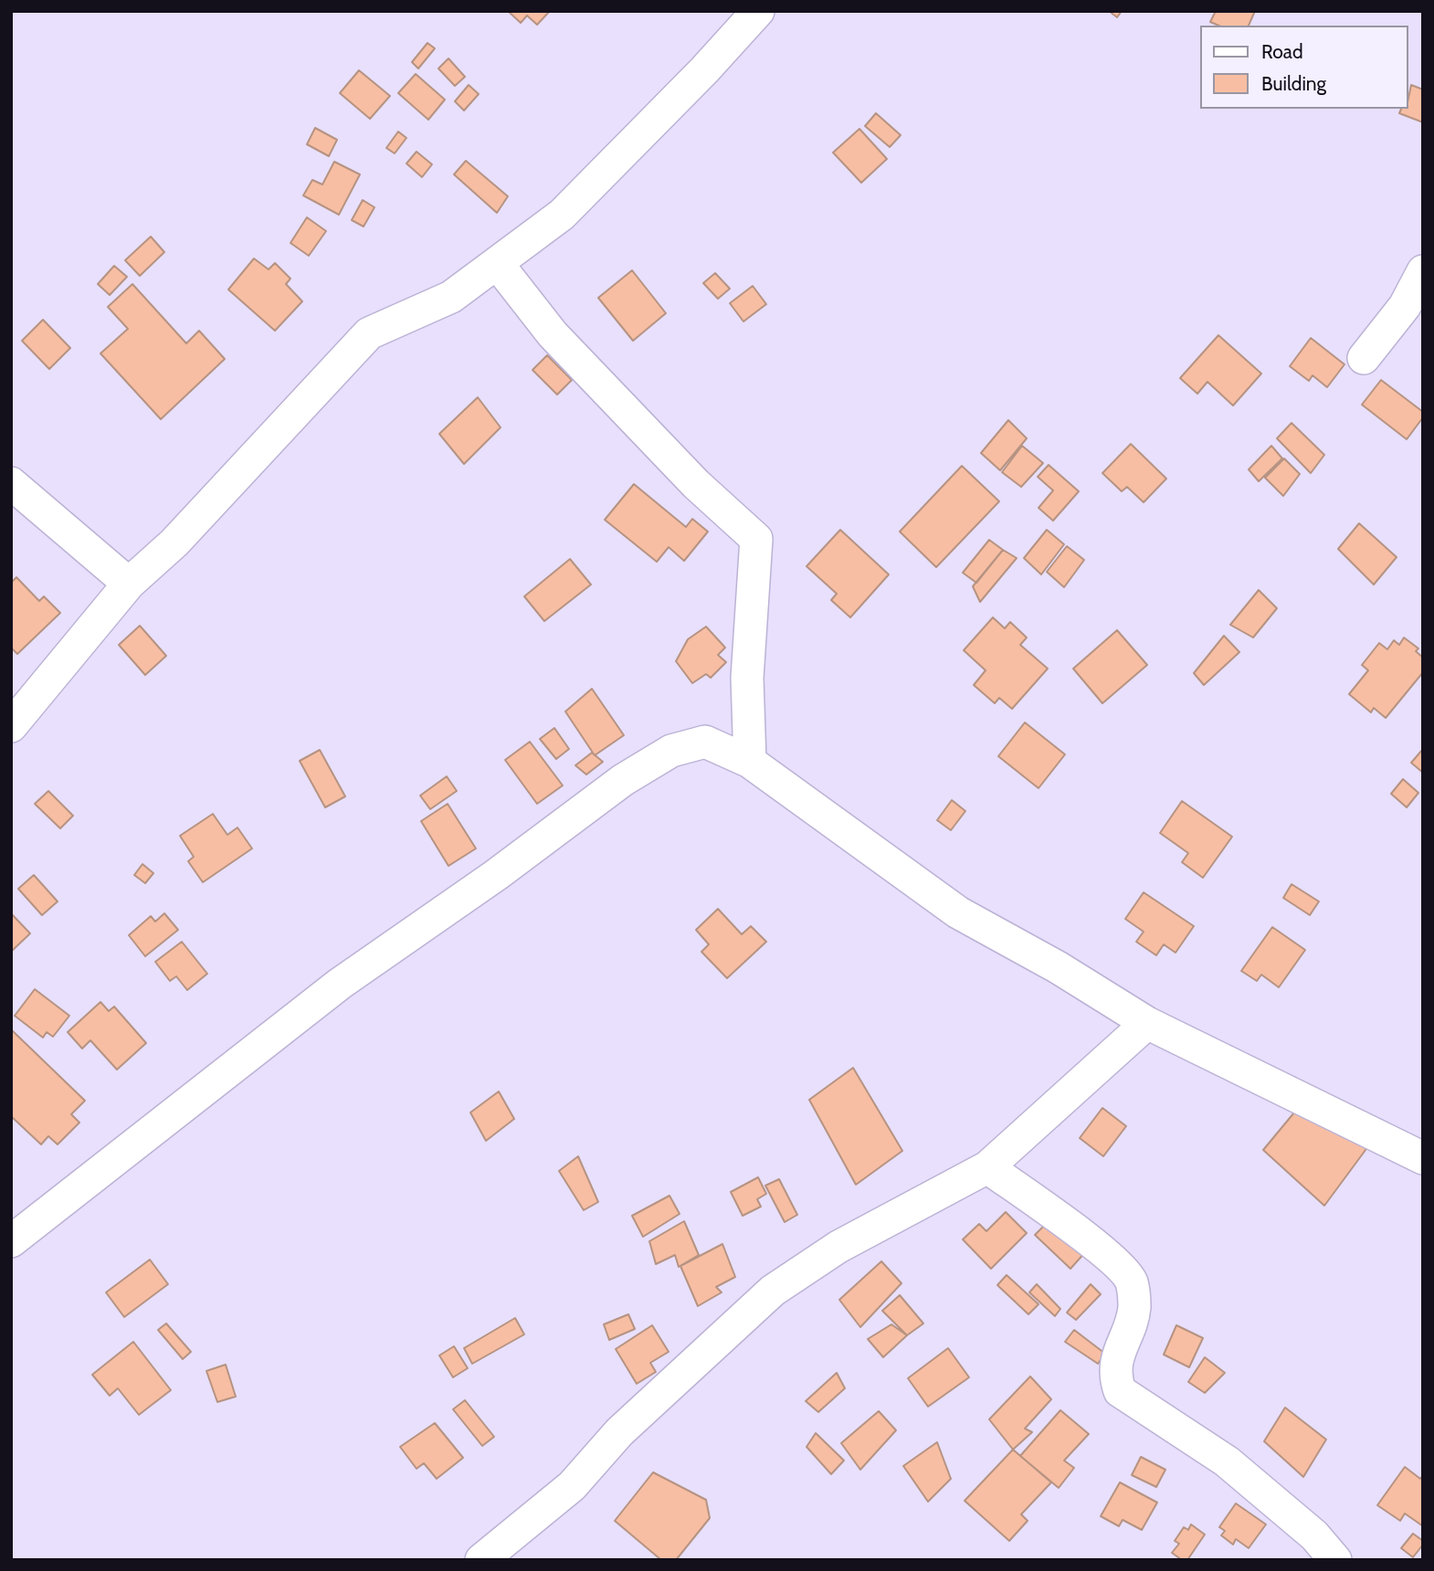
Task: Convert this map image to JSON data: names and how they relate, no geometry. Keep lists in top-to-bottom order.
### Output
{
  "legend": ["Road", "Building"]
}
